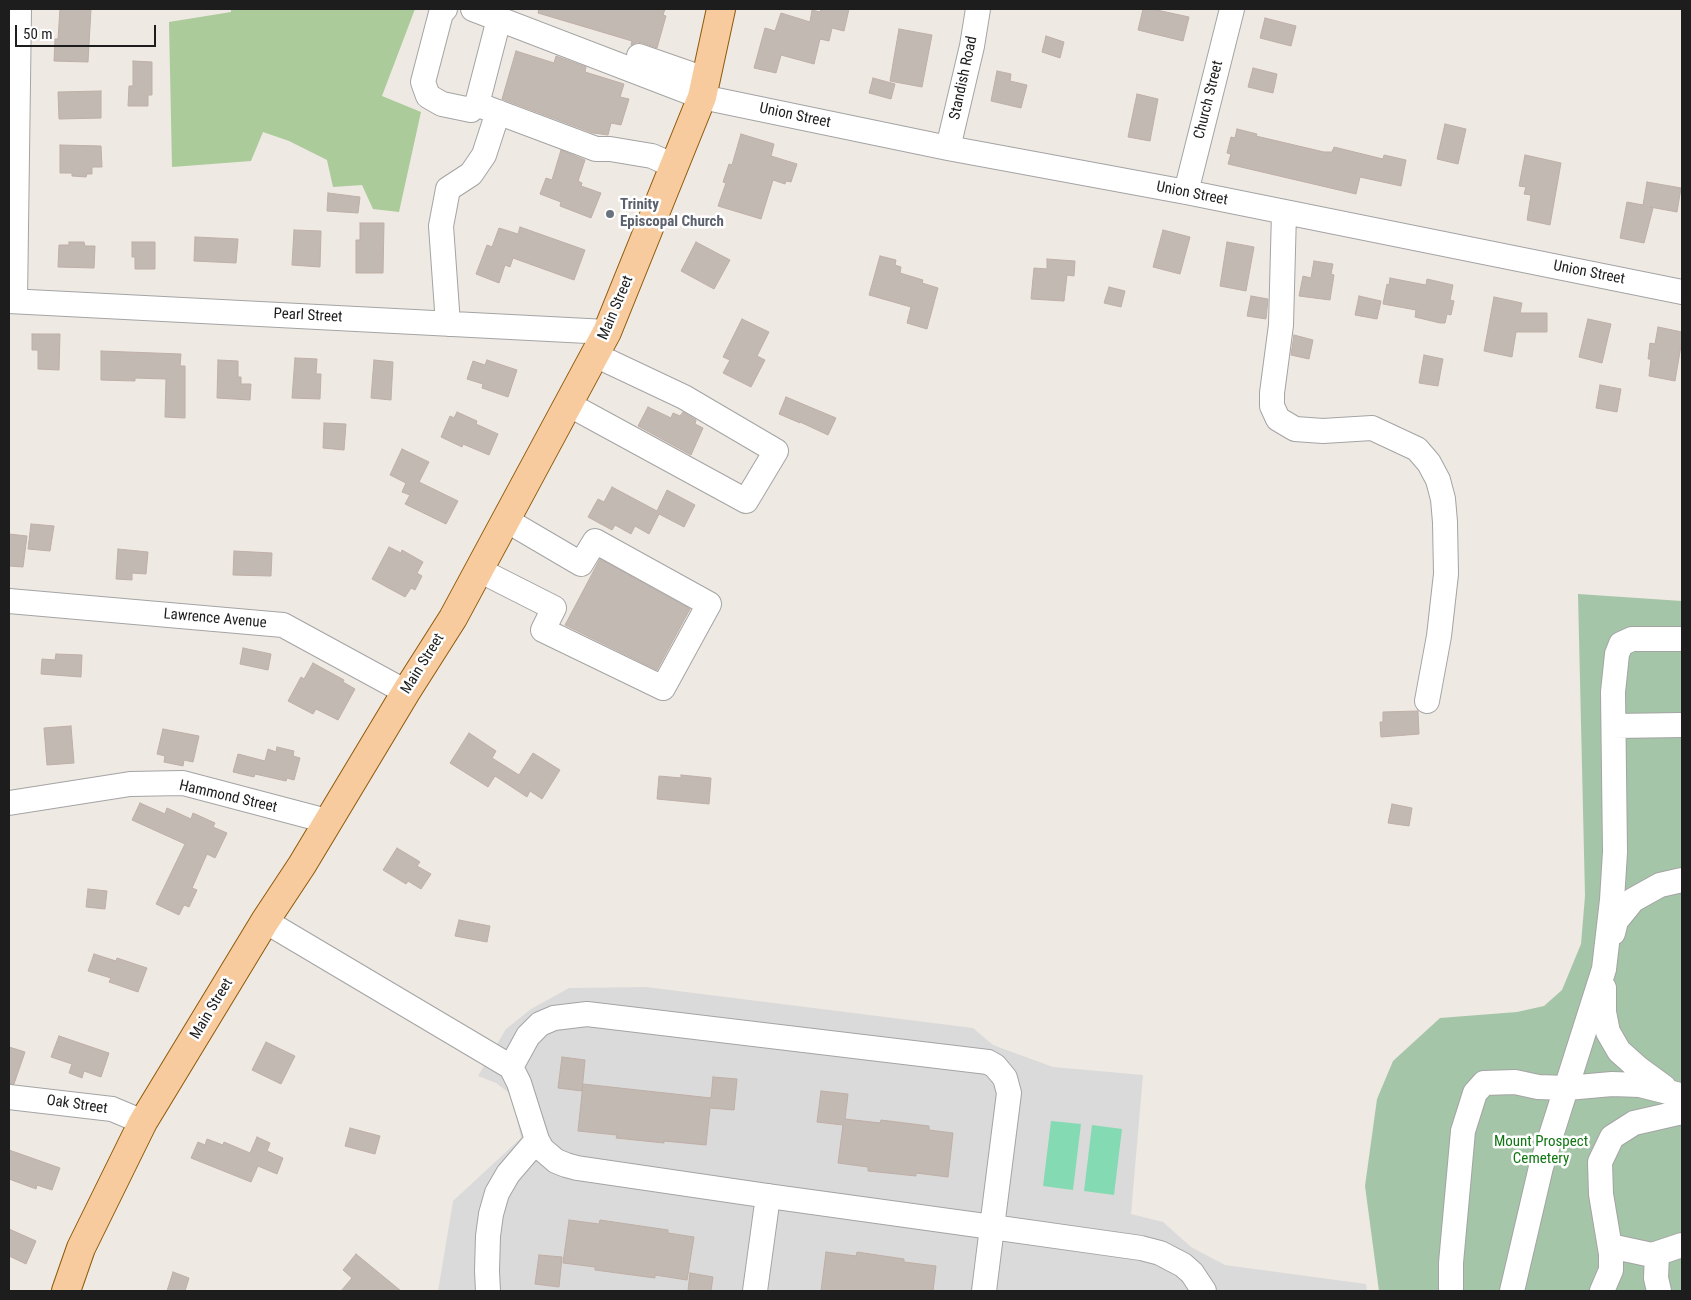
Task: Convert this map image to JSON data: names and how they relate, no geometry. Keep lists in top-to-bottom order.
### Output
{
  "streets": {
    "main road": ["Main Street"],
    "street": [
      "Standish Road",
      "Church Street",
      "Union Street",
      "Pearl Street",
      "Lawrence Avenue",
      "Hammond Street",
      "Oak Street"
    ]
  },
  "crossings": [
    ["Standish Road", "Union Street"],
    ["Church Street", "Union Street"],
    ["Union Street", "Main Street"],
    ["Main Street", "Pearl Street"],
    ["Main Street", "Lawrence Avenue"],
    ["Main Street", "Hammond Street"],
    ["Main Street", "Oak Street"]
  ],
  "parks": ["Mount Prospect Cemetery"],
  "places": ["Trinity Episcopal Church"],
  "scale_bar": "50 m"
}
